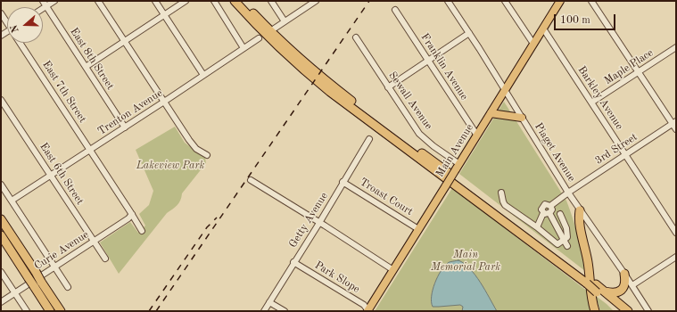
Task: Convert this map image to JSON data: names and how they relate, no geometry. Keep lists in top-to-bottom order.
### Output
{
  "streets": {
    "main road": ["Main Avenue"],
    "street": [
      "East 8th Street",
      "Franklin Avenue",
      "Maple Place",
      "East 7th Street",
      "Barkley Avenue",
      "Sewall Avenue",
      "Trenton Avenue",
      "3rd Street",
      "Piaget Avenue",
      "East 6th Street",
      "Troast Court",
      "Getty Avenue",
      "Curie Avenue",
      "Park Slope"
    ]
  },
  "crossings": [
    ["East 8th Street", "Trenton Avenue"],
    ["Franklin Avenue", "Main Avenue"],
    ["Maple Place", "Barkley Avenue"],
    ["East 7th Street", "Trenton Avenue"],
    ["East 7th Street", "Curie Avenue"],
    ["Barkley Avenue", "3rd Street"],
    ["Barkley Avenue", "Main Avenue"],
    ["Sewall Avenue", "Main Avenue"],
    ["Trenton Avenue", "East 6th Street"],
    ["3rd Street", "Piaget Avenue"],
    ["Main Avenue", "Piaget Avenue"],
    ["Main Avenue", "Troast Court"],
    ["Main Avenue", "Park Slope"],
    ["East 6th Street", "Curie Avenue"],
    ["Troast Court", "Getty Avenue"],
    ["Getty Avenue", "Park Slope"]
  ],
  "parks": ["Lakeview Park", "Main Memorial Park"],
  "scale_bar": "100 m",
  "north": "left"
}
